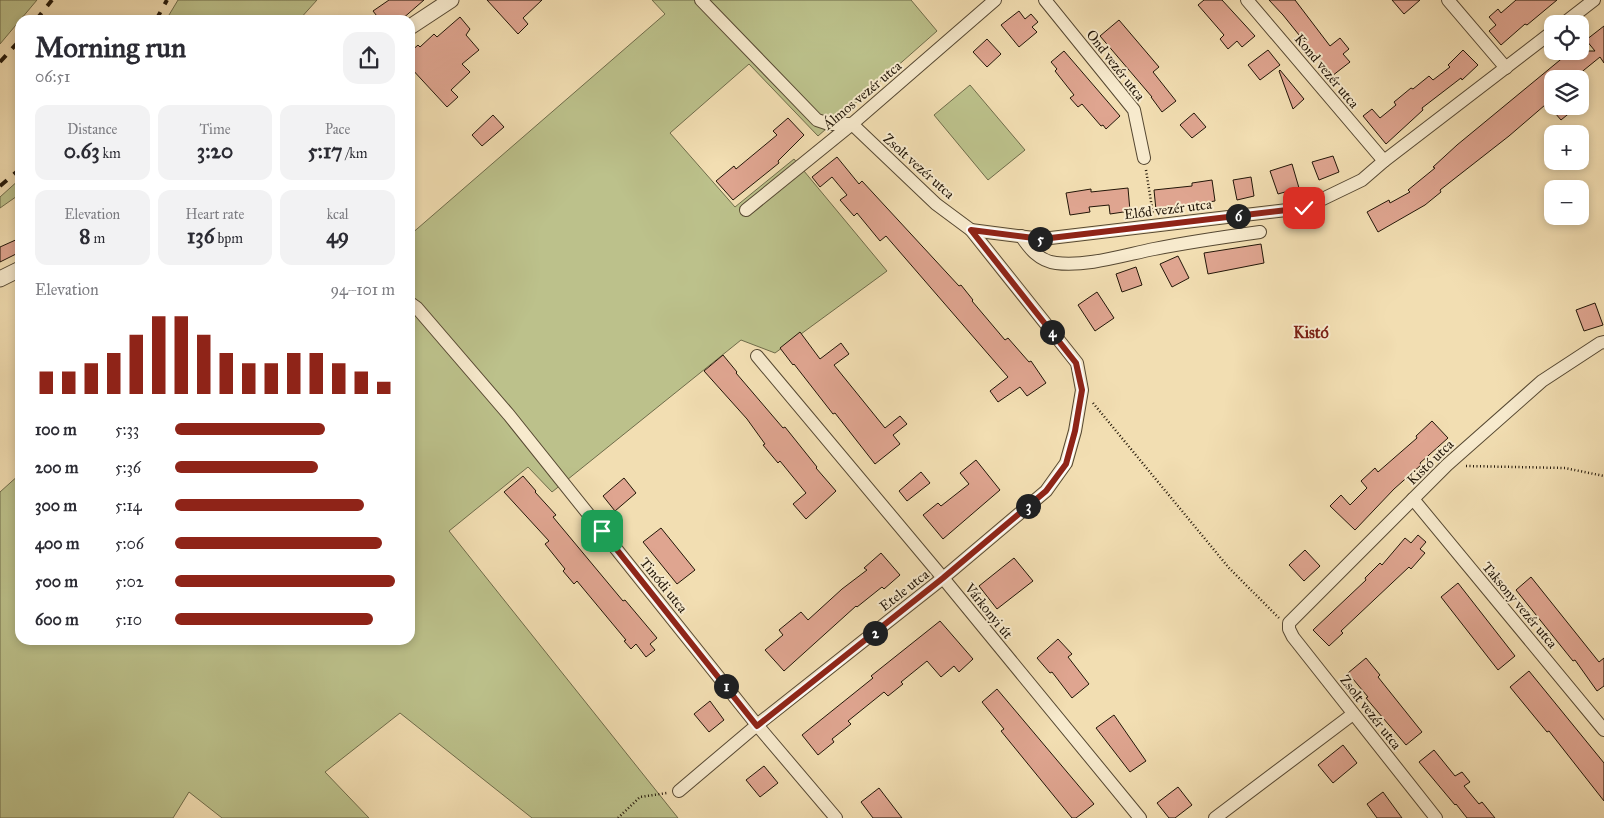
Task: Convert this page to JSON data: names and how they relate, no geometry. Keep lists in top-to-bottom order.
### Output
{
  "streets": {
    "street": [
      "Ond vezér utca",
      "Kond vezér utca",
      "Álmos vezér utca",
      "Zsolt vezér utca",
      "Előd vezér utca",
      "Kistó utca",
      "Tinódi utca",
      "Etele utca",
      "Taksony vezér utca",
      "Várkonyi út"
    ]
  },
  "crossings": [
    ["Kond vezér utca", "Előd vezér utca"],
    ["Álmos vezér utca", "Zsolt vezér utca"],
    ["Zsolt vezér utca", "Előd vezér utca"],
    ["Zsolt vezér utca", "Kistó utca"],
    ["Zsolt vezér utca", "Etele utca"],
    ["Kistó utca", "Taksony vezér utca"],
    ["Tinódi utca", "Etele utca"],
    ["Etele utca", "Várkonyi út"]
  ],
  "districts": ["Kistó"],
  "page": {
    "map_buttons": ["+", "−"],
    "heading": ["Morning run", "06:51"],
    "stats": [
      ["Distance", "0.63 km"],
      ["Time", "3:20"],
      ["Pace", "5:17 /km"],
      ["Elevation", "8 m"],
      ["Heart rate", "136 bpm"],
      ["kcal", "49"]
    ],
    "pins": [
      "6",
      "5",
      "4",
      "3",
      "2",
      "1"
    ],
    "chart": ["Elevation", "94–101 m"],
    "list": [
      {
        "name": "100 m",
        "note": "5:33"
      },
      {
        "name": "200 m",
        "note": "5:36"
      },
      {
        "name": "300 m",
        "note": "5:14"
      },
      {
        "name": "400 m",
        "note": "5:06"
      },
      {
        "name": "500 m",
        "note": "5:02"
      },
      {
        "name": "600 m",
        "note": "5:10"
      }
    ]
  }
}
